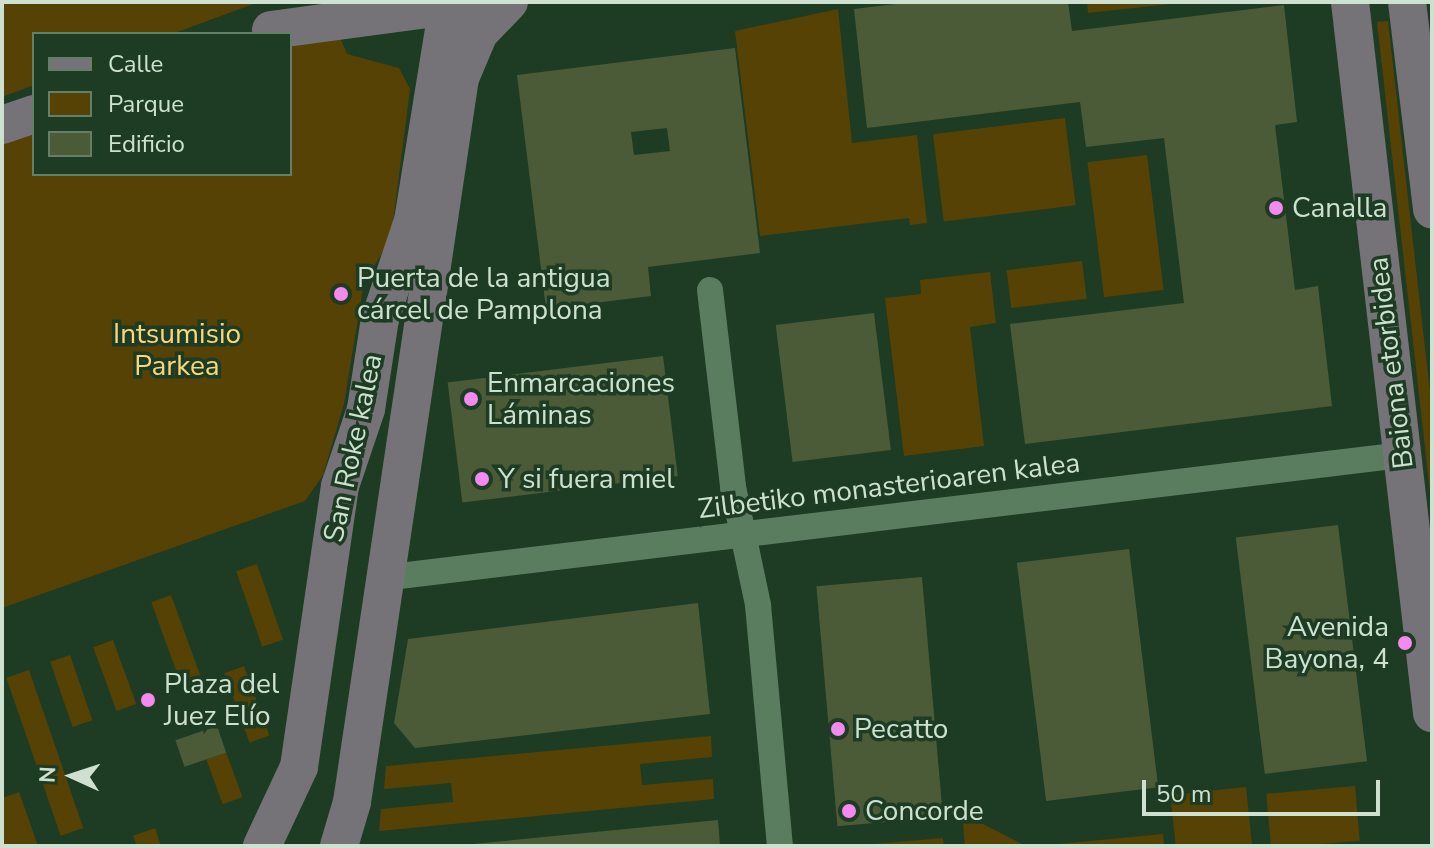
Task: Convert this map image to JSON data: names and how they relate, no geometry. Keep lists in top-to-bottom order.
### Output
{
  "streets": {
    "street": ["Baiona etorbidea", "San Roke kalea", "Zilbetiko monasterioaren kalea"]
  },
  "crossings": [
    ["Baiona etorbidea", "Zilbetiko monasterioaren kalea"],
    ["San Roke kalea", "Zilbetiko monasterioaren kalea"]
  ],
  "parks": ["Intsumisio Parkea"],
  "places": [
    "Canalla",
    "Puerta de la antigua cárcel de Pamplona",
    "Enmarcaciones Láminas",
    "Y si fuera miel",
    "Avenida Bayona, 4",
    "Plaza del Juez Elío",
    "Pecatto",
    "Concorde"
  ],
  "legend": ["Calle", "Parque", "Edificio"],
  "scale_bar": "50 m",
  "north": "left"
}
